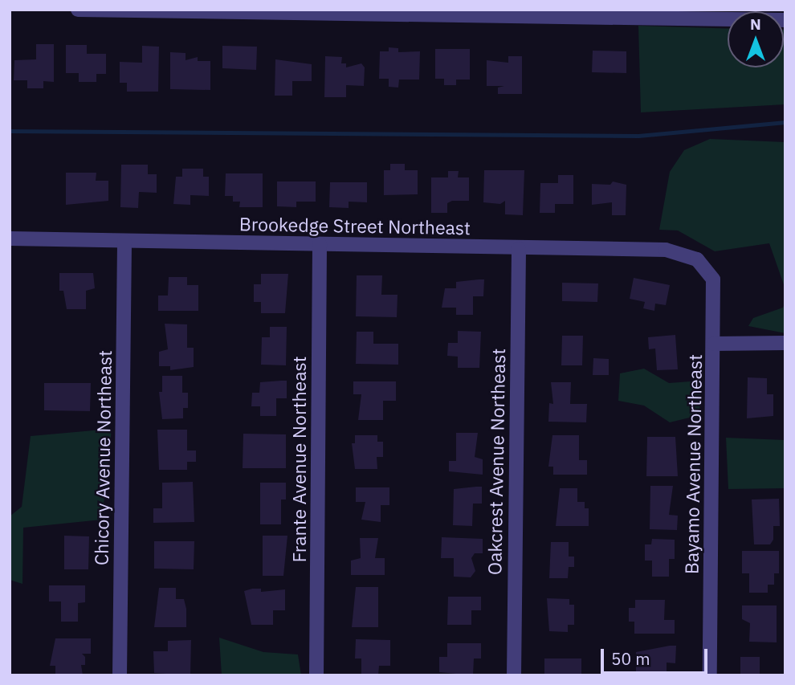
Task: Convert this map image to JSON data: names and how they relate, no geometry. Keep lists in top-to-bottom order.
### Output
{
  "streets": {
    "street": [
      "Brookedge Street Northeast",
      "Chicory Avenue Northeast",
      "Frante Avenue Northeast",
      "Oakcrest Avenue Northeast",
      "Bayamo Avenue Northeast"
    ]
  },
  "crossings": [
    ["Brookedge Street Northeast", "Chicory Avenue Northeast"],
    ["Brookedge Street Northeast", "Frante Avenue Northeast"],
    ["Brookedge Street Northeast", "Oakcrest Avenue Northeast"],
    ["Brookedge Street Northeast", "Bayamo Avenue Northeast"]
  ],
  "scale_bar": "50 m",
  "north": "top"
}
